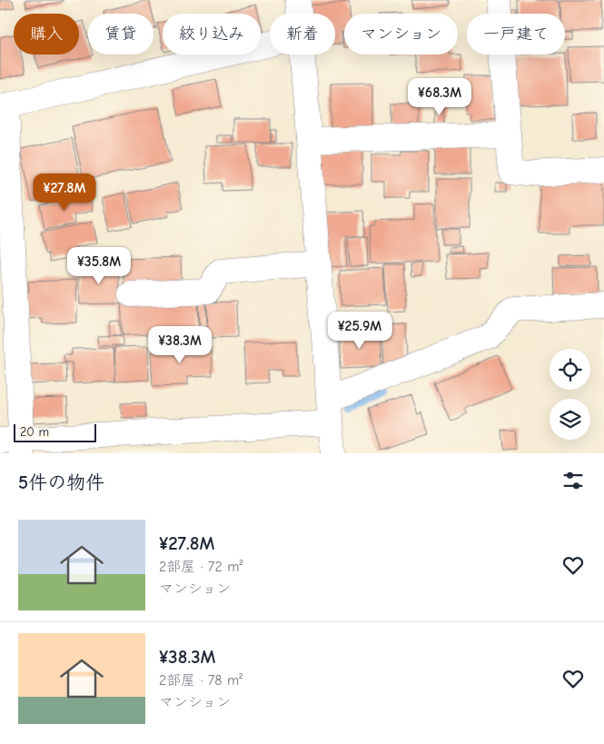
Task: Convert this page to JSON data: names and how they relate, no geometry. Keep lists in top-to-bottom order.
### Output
{
  "scale_bar": "20 m",
  "page": {
    "chip": [
      "購入",
      "賃貸",
      "絞り込み",
      "新着",
      "マンション",
      "一戸建て"
    ],
    "price": [
      "¥68.3M",
      "¥27.8M",
      "¥35.8M",
      "¥25.9M",
      "¥38.3M"
    ],
    "scale": "20 m",
    "heading": "5件の物件",
    "list": [
      {
        "name": "¥27.8M",
        "note": "2部屋 · 72 m² · マンション"
      },
      {
        "name": "¥38.3M",
        "note": "2部屋 · 78 m² · マンション"
      }
    ]
  }
}
